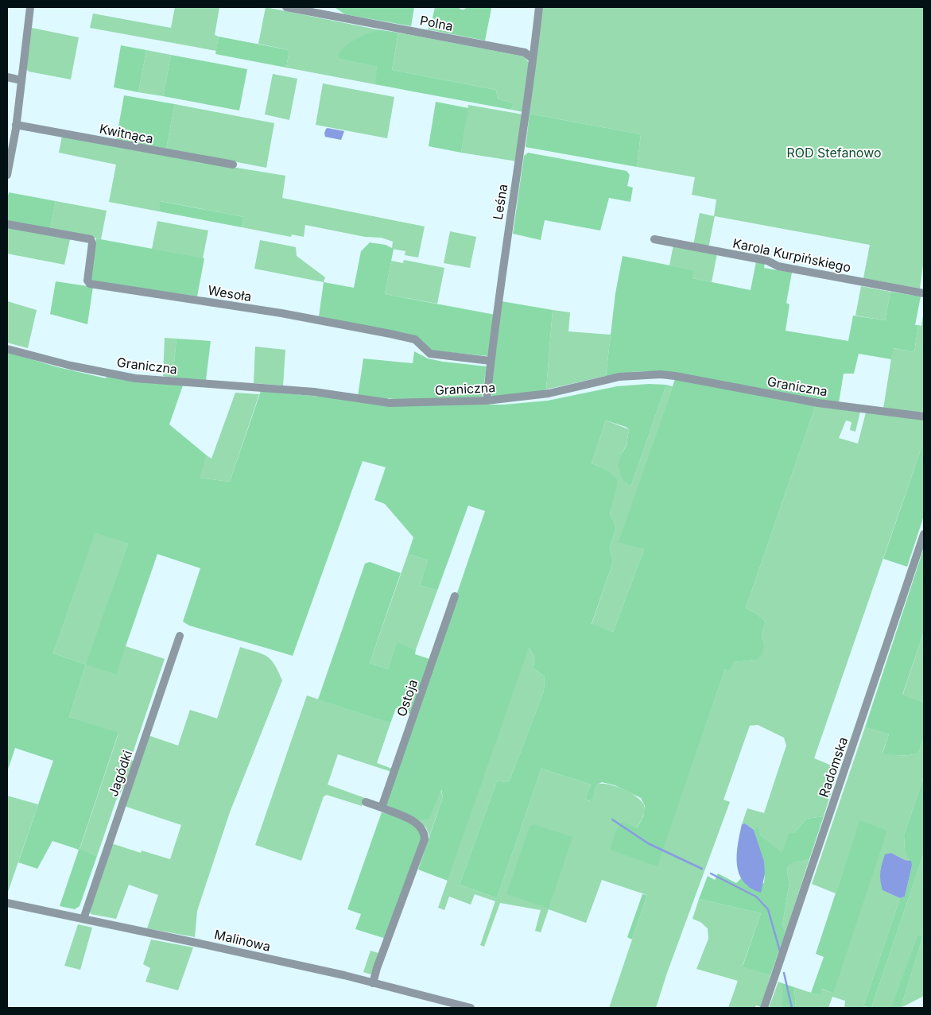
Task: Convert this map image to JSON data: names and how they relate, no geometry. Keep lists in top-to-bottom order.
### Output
{
  "streets": {
    "street": [
      "Polna",
      "Kwitnąca",
      "Leśna",
      "Karola Kurpińskiego",
      "Wesoła",
      "Graniczna",
      "Ostoja",
      "Radomska",
      "Jagódki",
      "Malinowa"
    ]
  },
  "crossings": [
    ["Polna", "Leśna"],
    ["Leśna", "Wesoła"],
    ["Leśna", "Graniczna"],
    ["Jagódki", "Malinowa"]
  ],
  "parks": ["ROD Stefanowo"]
}
